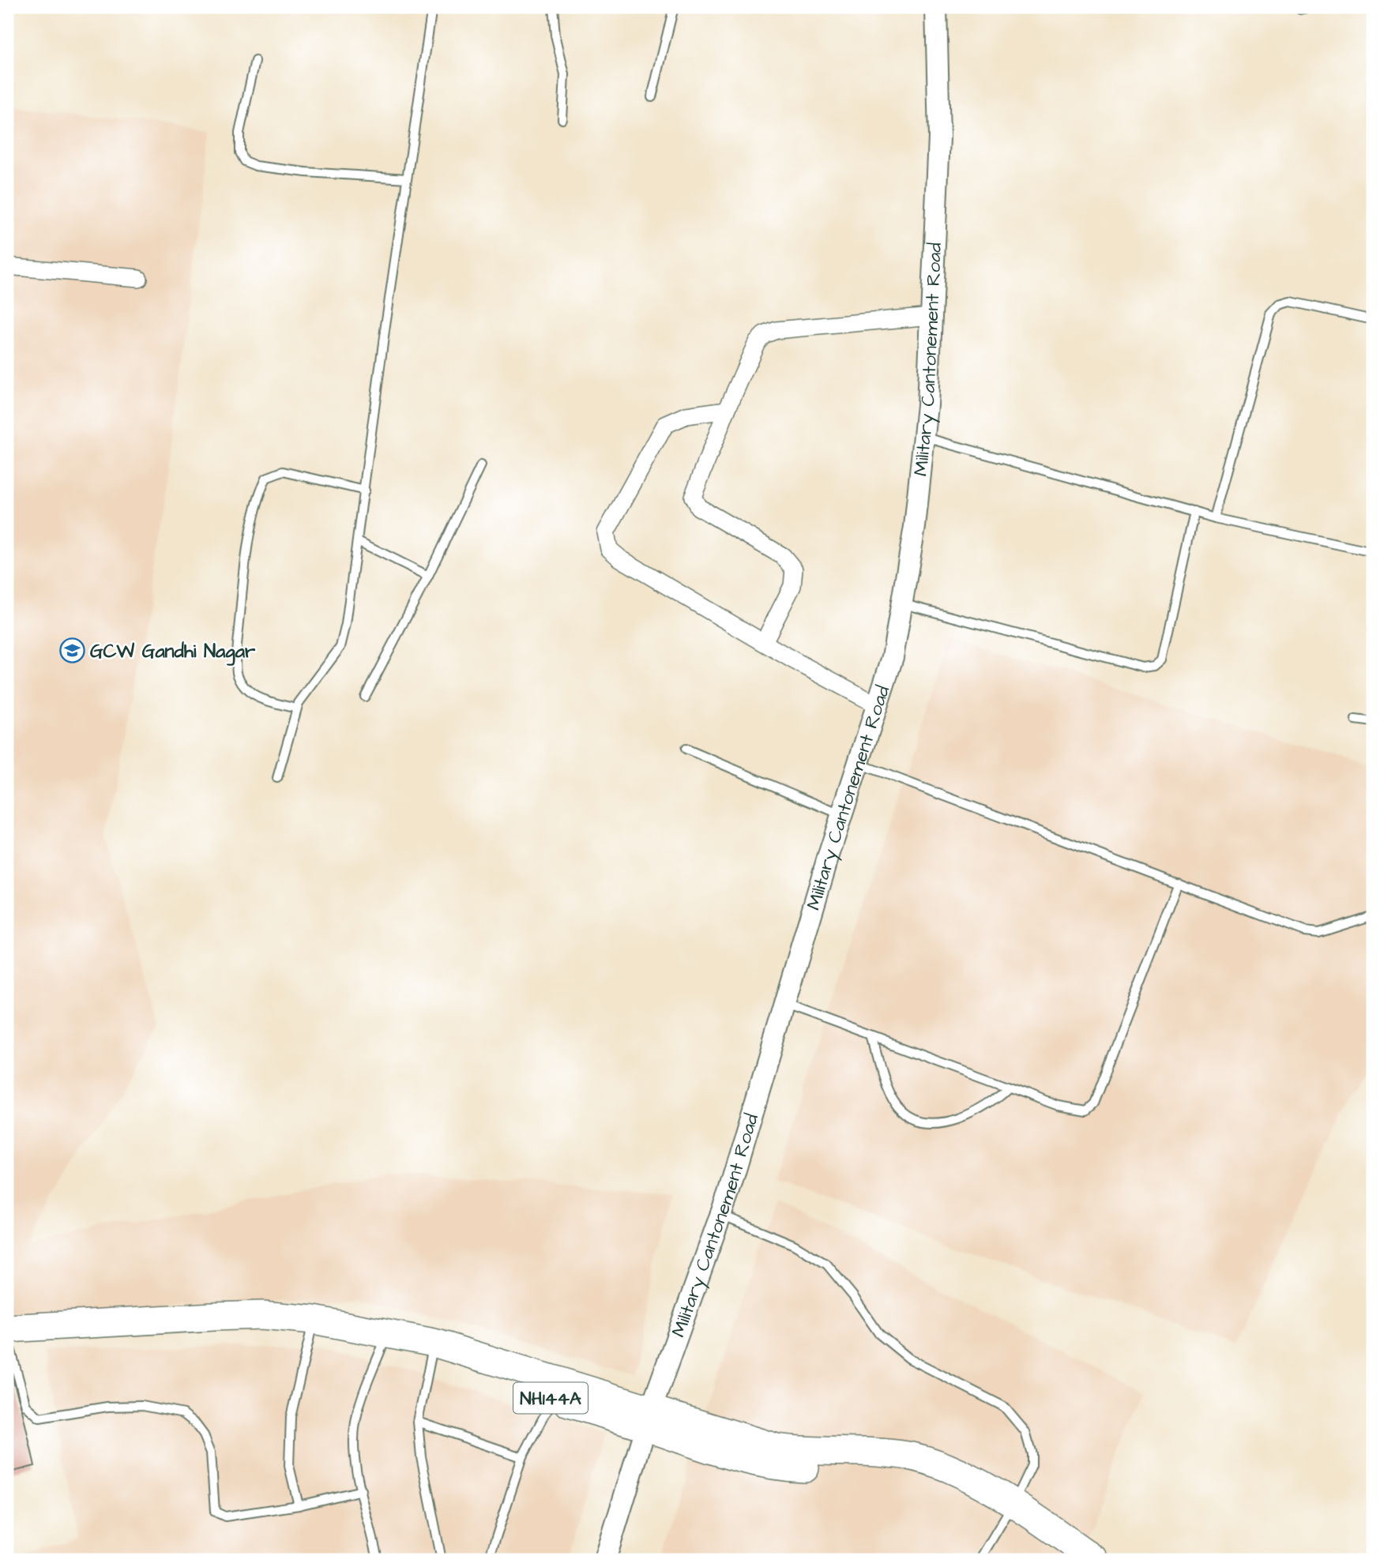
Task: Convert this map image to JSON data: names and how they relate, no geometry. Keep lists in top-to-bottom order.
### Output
{
  "streets": {
    "highway": ["NH144A"],
    "street": ["Military Cantonement Road"]
  },
  "crossings": [
    ["Military Cantonement Road", "NH144A"]
  ],
  "places": {
    "school or university": ["GCW Gandhi Nagar"]
  }
}
